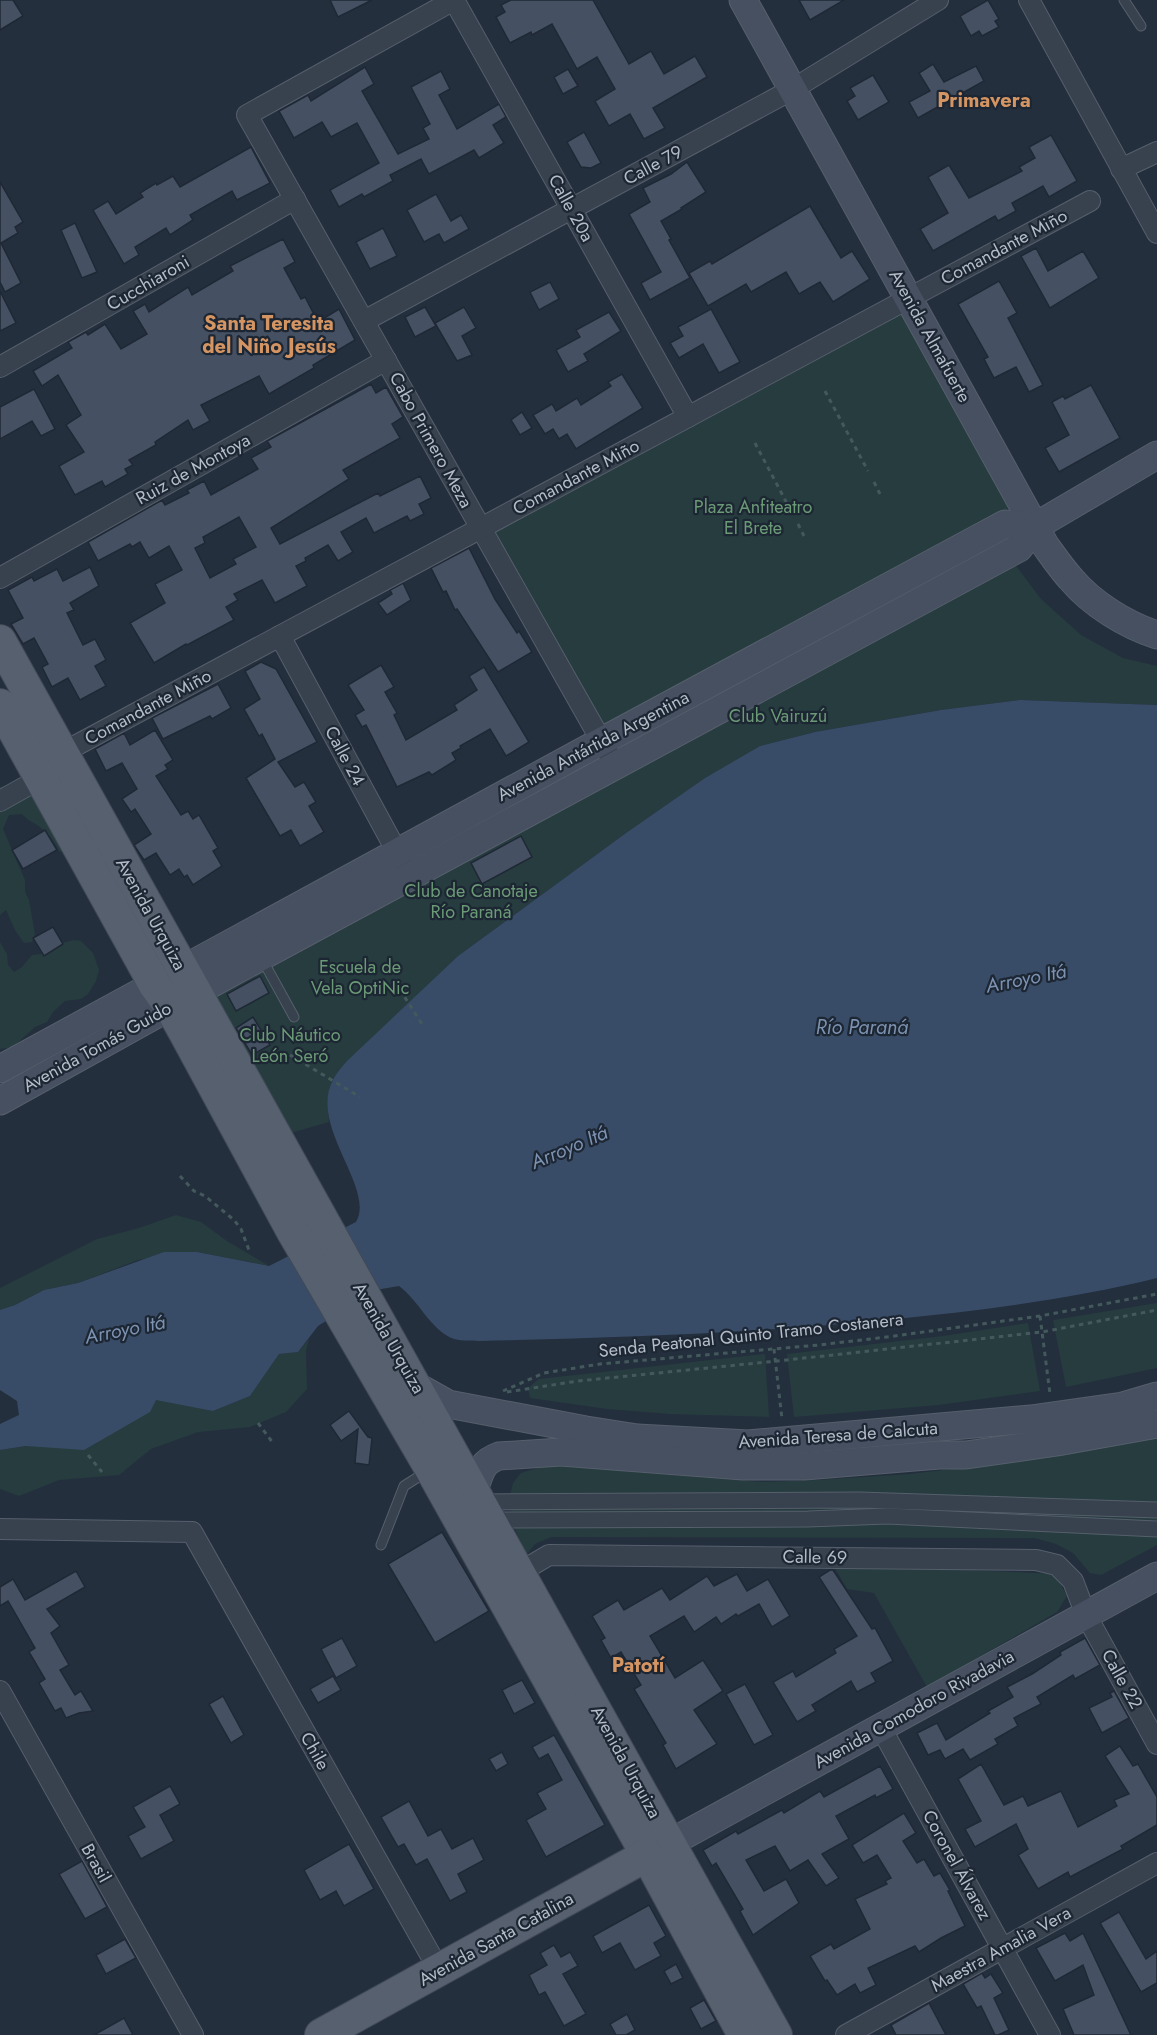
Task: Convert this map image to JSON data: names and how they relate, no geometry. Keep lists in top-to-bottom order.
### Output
{
  "streets": {
    "main road": [
      "Avenida Almafuerte",
      "Avenida Antártida Argentina",
      "Avenida Urquiza",
      "Avenida Tomás Guido",
      "Avenida Teresa de Calcuta",
      "Avenida Comodoro Rivadavia",
      "Avenida Santa Catalina"
    ],
    "street": [
      "Calle 79",
      "Calle 20a",
      "Comandante Miño",
      "Cucchiaroni",
      "Cabo Primero Meza",
      "Ruiz de Montoya",
      "Calle 24",
      "Calle 69",
      "Calle 22",
      "Chile",
      "Brasil",
      "Coronel Álvarez",
      "Maestra Amalia Vera"
    ],
    "path": ["Senda Peatonal Quinto Tramo Costanera"]
  },
  "crossings": [
    ["Calle 79", "Calle 20a"],
    ["Calle 79", "Avenida Almafuerte"],
    ["Calle 79", "Cabo Primero Meza"],
    ["Calle 20a", "Comandante Miño"],
    ["Calle 20a", "Cabo Primero Meza"],
    ["Comandante Miño", "Avenida Almafuerte"],
    ["Comandante Miño", "Cabo Primero Meza"],
    ["Comandante Miño", "Calle 24"],
    ["Comandante Miño", "Avenida Urquiza"],
    ["Cucchiaroni", "Cabo Primero Meza"],
    ["Avenida Almafuerte", "Avenida Antártida Argentina"],
    ["Cabo Primero Meza", "Ruiz de Montoya"],
    ["Cabo Primero Meza", "Avenida Antártida Argentina"],
    ["Avenida Antártida Argentina", "Calle 24"],
    ["Avenida Antártida Argentina", "Avenida Urquiza"],
    ["Avenida Antártida Argentina", "Avenida Tomás Guido"],
    ["Avenida Urquiza", "Avenida Tomás Guido"],
    ["Avenida Urquiza", "Avenida Teresa de Calcuta"],
    ["Avenida Urquiza", "Calle 69"],
    ["Avenida Urquiza", "Avenida Comodoro Rivadavia"],
    ["Avenida Urquiza", "Avenida Santa Catalina"],
    ["Calle 69", "Calle 22"],
    ["Calle 69", "Avenida Comodoro Rivadavia"],
    ["Calle 22", "Avenida Comodoro Rivadavia"],
    ["Avenida Comodoro Rivadavia", "Coronel Álvarez"],
    ["Avenida Comodoro Rivadavia", "Avenida Santa Catalina"],
    ["Chile", "Avenida Santa Catalina"],
    ["Coronel Álvarez", "Maestra Amalia Vera"]
  ],
  "districts": ["Primavera", "Santa Teresita del Niño Jesús", "Patotí"],
  "water": ["Arroyo Itá", "Río Paraná"],
  "parks": [
    "Plaza Anfiteatro El Brete",
    "Club Vairuzú",
    "Club de Canotaje Río Paraná",
    "Escuela de Vela OptiNic",
    "Club Náutico León Seró"
  ]
}
